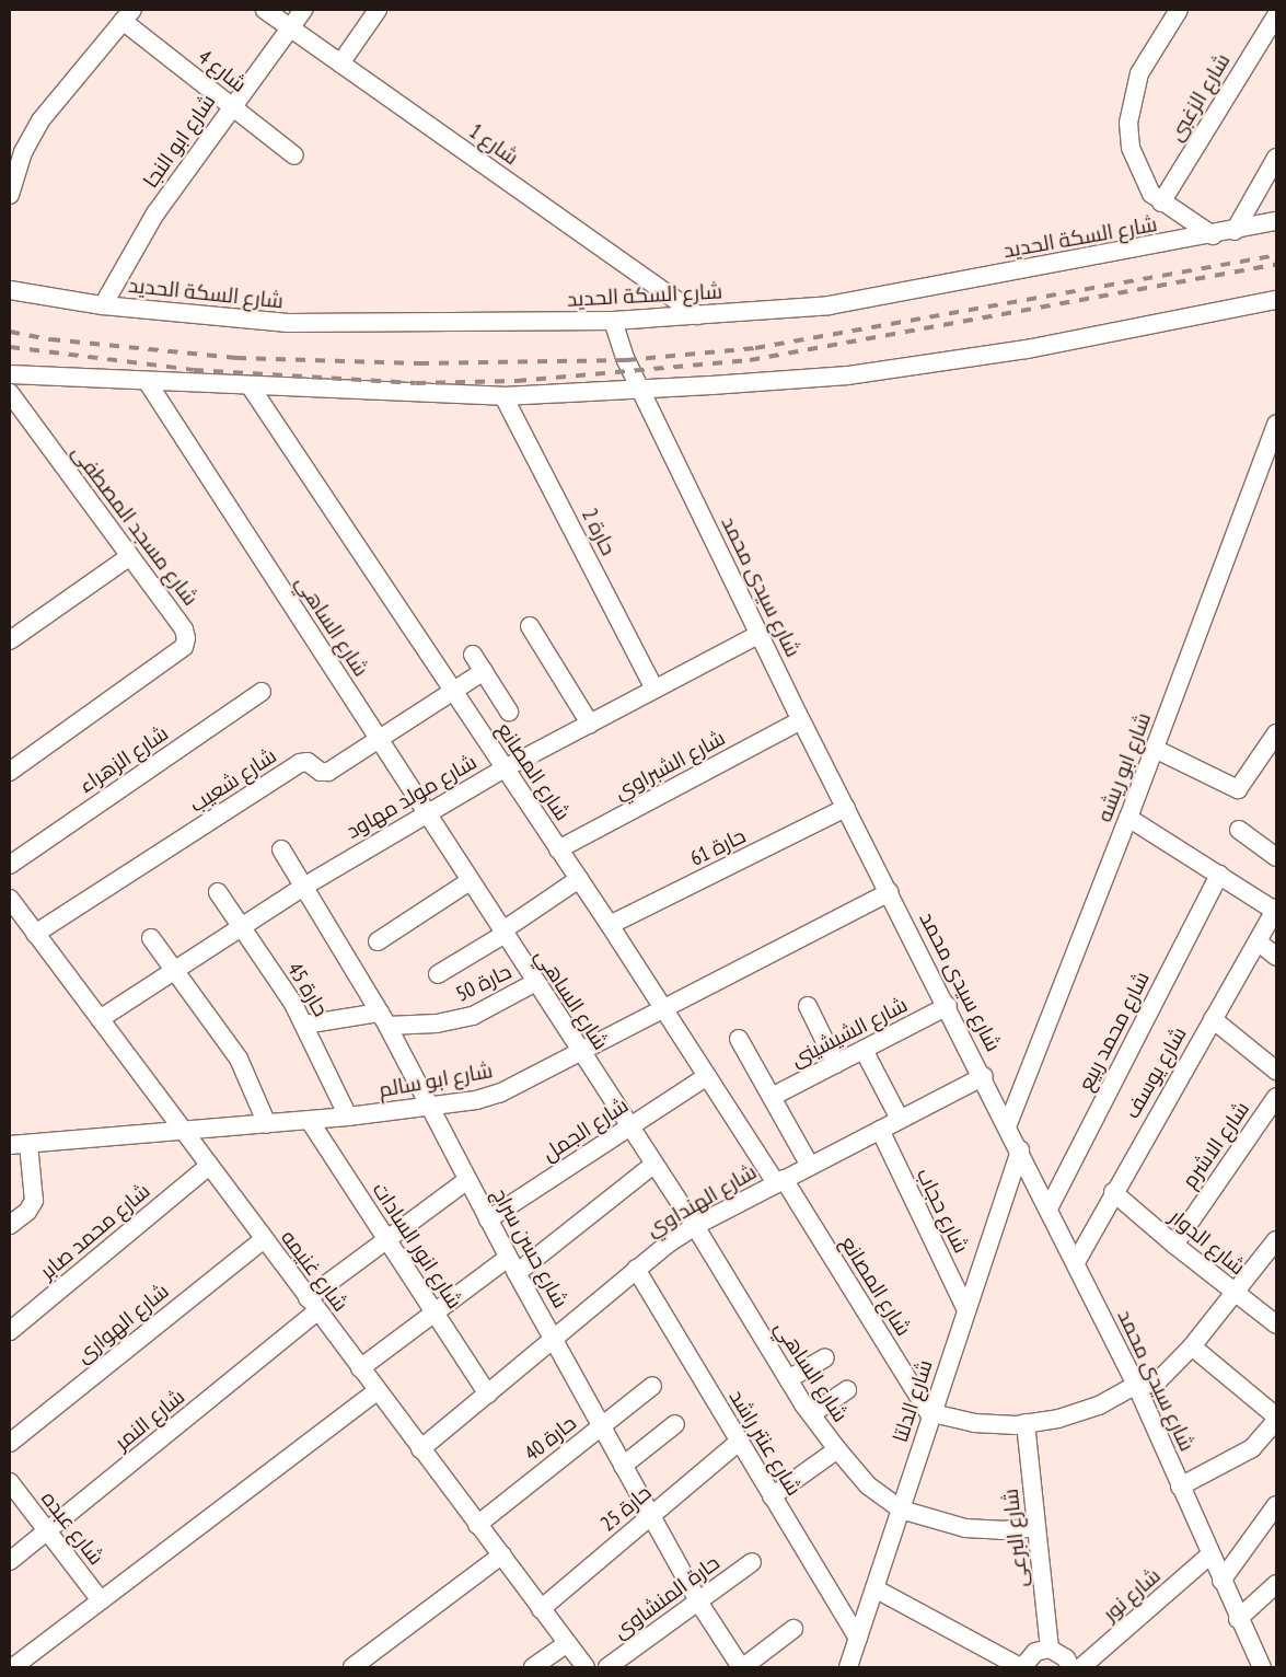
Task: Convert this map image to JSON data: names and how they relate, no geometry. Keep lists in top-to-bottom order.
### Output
{
  "streets": {
    "street": [
      "شارع 4",
      "شارع الزغبى",
      "شارع ابو النجا",
      "شارع 1",
      "شارع السكة الحديد",
      "شارع مسجد المصطفى",
      "حارة 2",
      "شارع سيدى محمد",
      "شارع الساهي",
      "شارع الزهراء",
      "شارع الشبراوي",
      "شارع ابو ريشه",
      "شارع المصانع",
      "شارع شعيب",
      "شارع مولد مهاود",
      "حارة 61",
      "حارة 50",
      "حارة 45",
      "شارع محمد ربيع",
      "شارع الشيشينى",
      "شارع يوسف",
      "شارع ابو سالم",
      "شارع الجمل",
      "شارع الاشرم",
      "شارع الهنداوي",
      "شارع حجاب",
      "شارع محمد صابر",
      "شارع الدوار",
      "شارع انور السادات",
      "شارع حسن سراج",
      "شارع غنيمه",
      "شارع الهوارى",
      "شارع الدلتا",
      "شارع النمر",
      "حارة 40",
      "شارع عنتر راشد",
      "حارة 25",
      "شارع عبده",
      "شارع البرعى",
      "شارع نور",
      "حارة المنشاوى"
    ]
  },
  "crossings": [
    ["شارع 4", "شارع ابو النجا"],
    ["شارع ابو النجا", "شارع 1"],
    ["شارع ابو النجا", "شارع السكة الحديد"],
    ["شارع 1", "شارع السكة الحديد"],
    ["شارع السكة الحديد", "شارع سيدى محمد"],
    ["حارة 2", "شارع مولد مهاود"],
    ["شارع سيدى محمد", "شارع الشبراوي"],
    ["شارع سيدى محمد", "شارع ابو ريشه"],
    ["شارع سيدى محمد", "شارع مولد مهاود"],
    ["شارع سيدى محمد", "حارة 61"],
    ["شارع سيدى محمد", "شارع محمد ربيع"],
    ["شارع سيدى محمد", "شارع الشيشينى"],
    ["شارع سيدى محمد", "شارع يوسف"],
    ["شارع سيدى محمد", "شارع ابو سالم"],
    ["شارع سيدى محمد", "شارع الهنداوي"],
    ["شارع سيدى محمد", "شارع الدلتا"],
    ["شارع سيدى محمد", "شارع نور"],
    ["شارع الساهي", "شارع شعيب"],
    ["شارع الساهي", "شارع مولد مهاود"],
    ["شارع الساهي", "حارة 50"],
    ["شارع الساهي", "شارع ابو سالم"],
    ["شارع الساهي", "شارع الجمل"],
    ["شارع الساهي", "شارع الهنداوي"],
    ["شارع الساهي", "شارع الدلتا"],
    ["شارع الساهي", "شارع البرعى"],
    ["شارع الشبراوي", "شارع المصانع"],
    ["شارع المصانع", "شارع شعيب"],
    ["شارع المصانع", "شارع مولد مهاود"],
    ["شارع المصانع", "حارة 61"],
    ["شارع المصانع", "شارع ابو سالم"],
    ["شارع المصانع", "شارع الجمل"],
    ["شارع المصانع", "شارع الهنداوي"],
    ["شارع المصانع", "شارع الدلتا"],
    ["شارع شعيب", "شارع غنيمه"],
    ["شارع مولد مهاود", "حارة 45"],
    ["شارع مولد مهاود", "شارع حسن سراج"],
    ["شارع مولد مهاود", "شارع غنيمه"],
    ["حارة 50", "حارة 45"],
    ["حارة 50", "شارع حسن سراج"],
    ["حارة 45", "شارع ابو سالم"],
    ["شارع يوسف", "شارع الدوار"],
    ["شارع ابو سالم", "شارع انور السادات"],
    ["شارع ابو سالم", "شارع حسن سراج"],
    ["شارع ابو سالم", "شارع غنيمه"],
    ["شارع الجمل", "شارع حسن سراج"],
    ["شارع الاشرم", "شارع الدوار"],
    ["شارع الهنداوي", "شارع حجاب"],
    ["شارع الهنداوي", "شارع انور السادات"],
    ["شارع الهنداوي", "شارع حسن سراج"],
    ["شارع الهنداوي", "شارع غنيمه"],
    ["شارع الهنداوي", "شارع عنتر راشد"],
    ["شارع حجاب", "شارع الدلتا"],
    ["شارع محمد صابر", "شارع غنيمه"],
    ["شارع انور السادات", "شارع النمر"],
    ["شارع حسن سراج", "شارع النمر"],
    ["شارع حسن سراج", "حارة 40"],
    ["شارع حسن سراج", "حارة 25"],
    ["شارع حسن سراج", "حارة المنشاوى"],
    ["شارع غنيمه", "شارع الهوارى"],
    ["شارع غنيمه", "شارع النمر"],
    ["شارع غنيمه", "حارة 40"],
    ["شارع غنيمه", "حارة 25"],
    ["شارع الدلتا", "شارع عنتر راشد"],
    ["شارع النمر", "شارع عبده"],
    ["شارع عنتر راشد", "حارة 25"]
  ]
}
